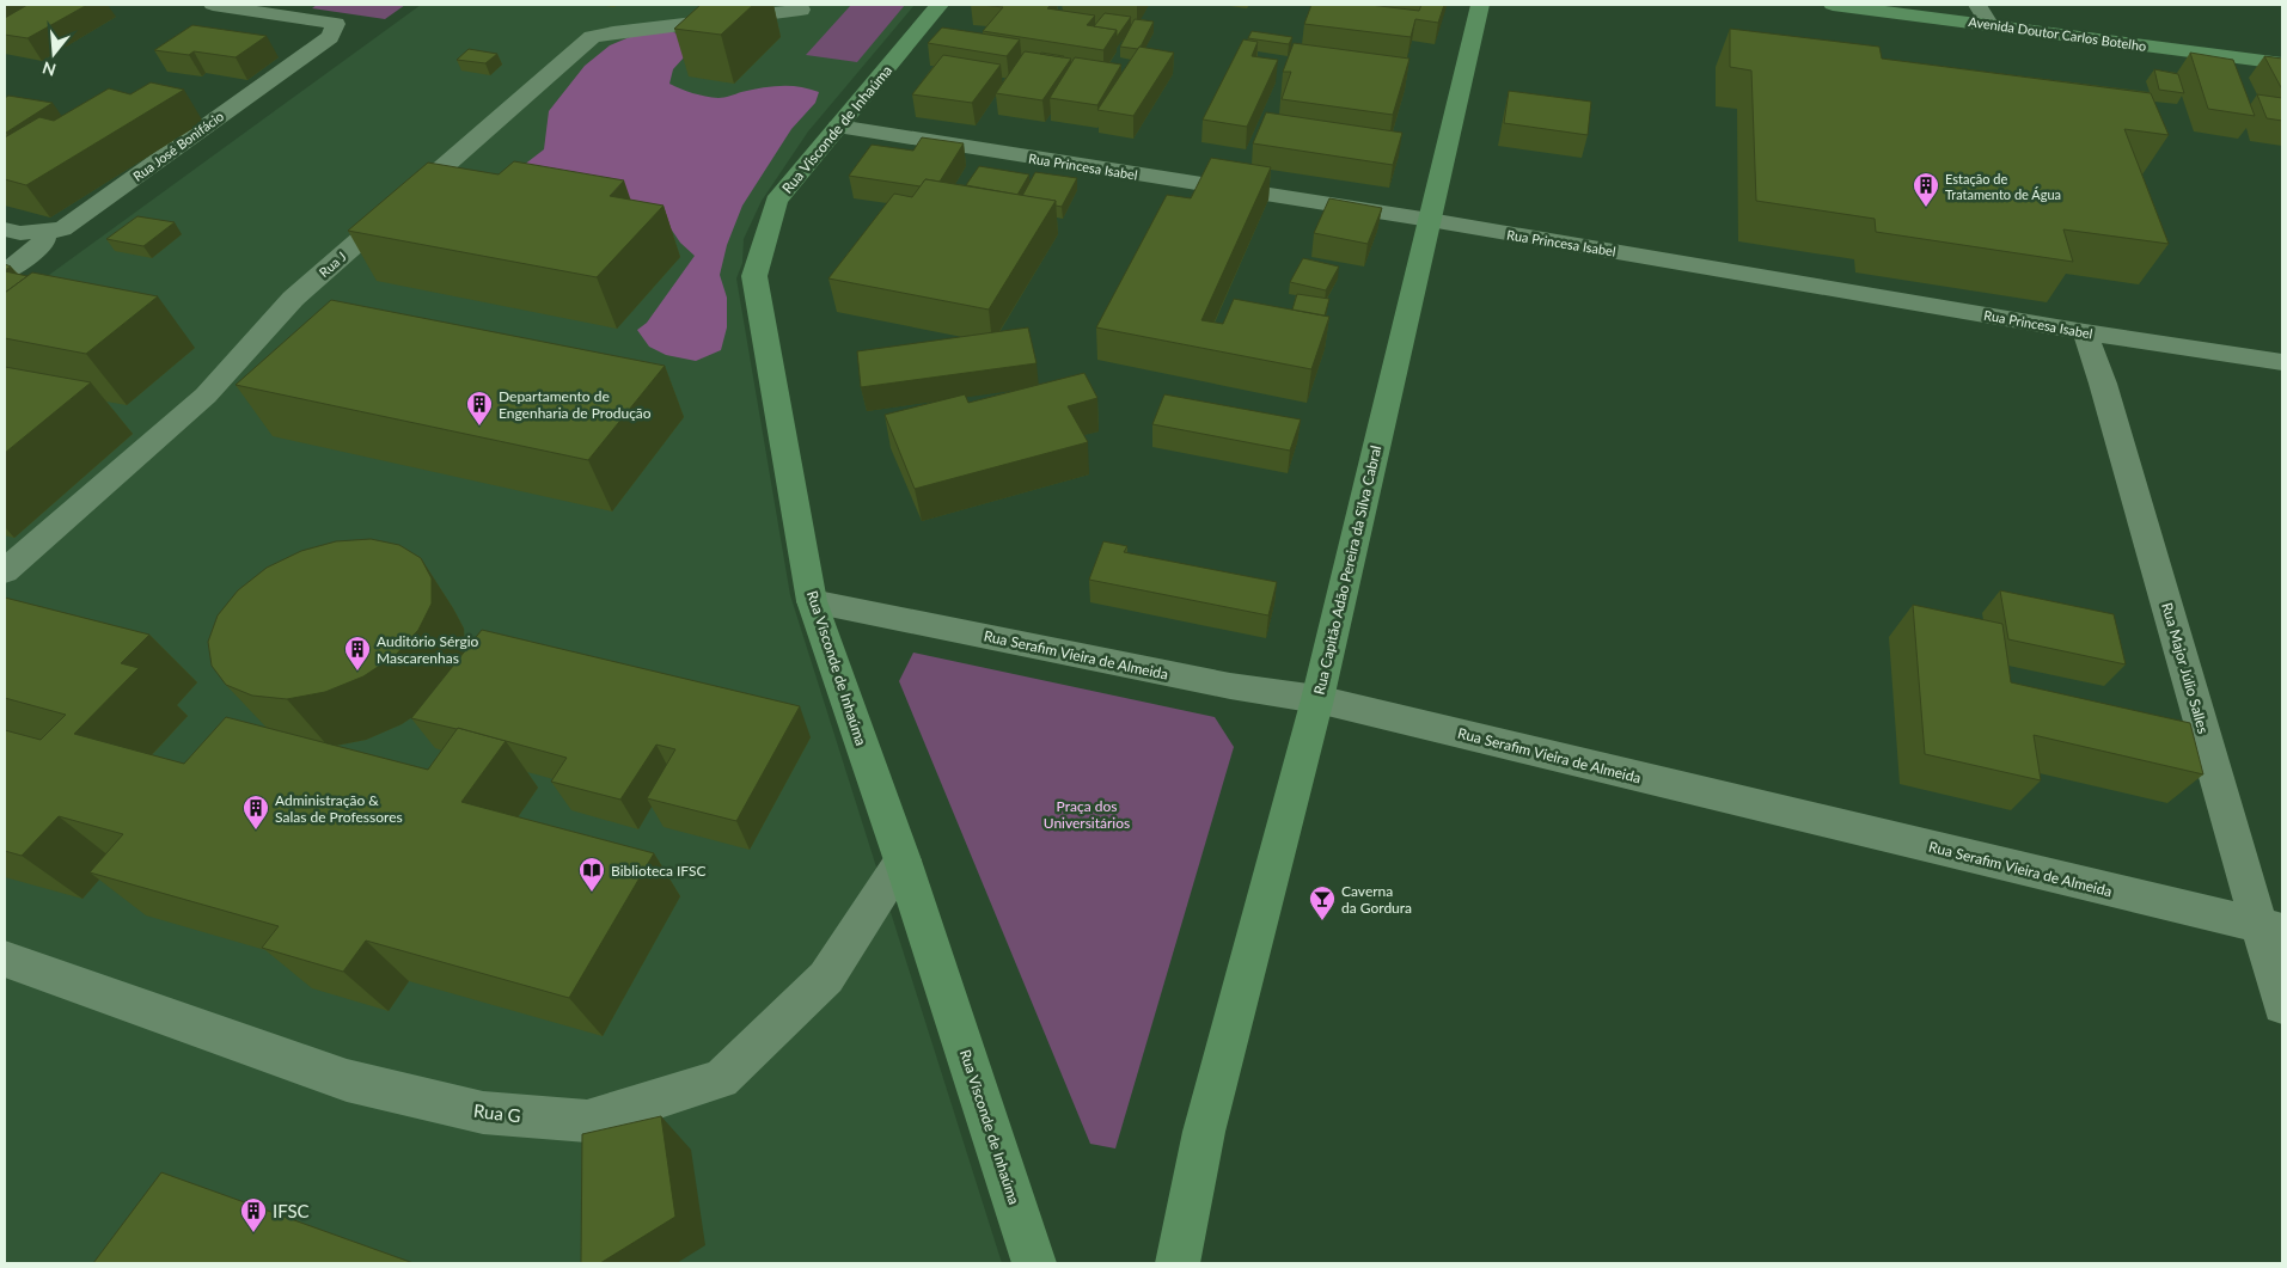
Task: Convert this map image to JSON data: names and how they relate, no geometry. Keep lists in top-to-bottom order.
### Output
{
  "streets": {
    "main road": ["Avenida Doutor Carlos Botelho", "Rua Visconde de Inhaúma", "Rua Capitão Adão Pereira da Silva Cabral"],
    "street": [
      "Rua José Bonifácio",
      "Rua Princesa Isabel",
      "Rua J",
      "Rua Serafim Vieira de Almeida",
      "Rua Major Júlio Salles",
      "Rua G"
    ]
  },
  "crossings": [
    ["Rua Visconde de Inhaúma", "Rua Princesa Isabel"],
    ["Rua Visconde de Inhaúma", "Rua Serafim Vieira de Almeida"],
    ["Rua Visconde de Inhaúma", "Rua G"],
    ["Rua Princesa Isabel", "Rua Capitão Adão Pereira da Silva Cabral"],
    ["Rua Princesa Isabel", "Rua Major Júlio Salles"],
    ["Rua Capitão Adão Pereira da Silva Cabral", "Rua Serafim Vieira de Almeida"],
    ["Rua Serafim Vieira de Almeida", "Rua Major Júlio Salles"]
  ],
  "parks": ["Praça dos Universitários"],
  "places": {
    "building": [
      "Estação de Tratamento de Água",
      "Departamento de Engenharia de Produção",
      "Auditório Sérgio Mascarenhas",
      "Administração & Salas de Professores",
      "IFSC"
    ],
    "library": ["Biblioteca IFSC"],
    "bar": ["Caverna da Gordura"]
  },
  "north": "bottom"
}
